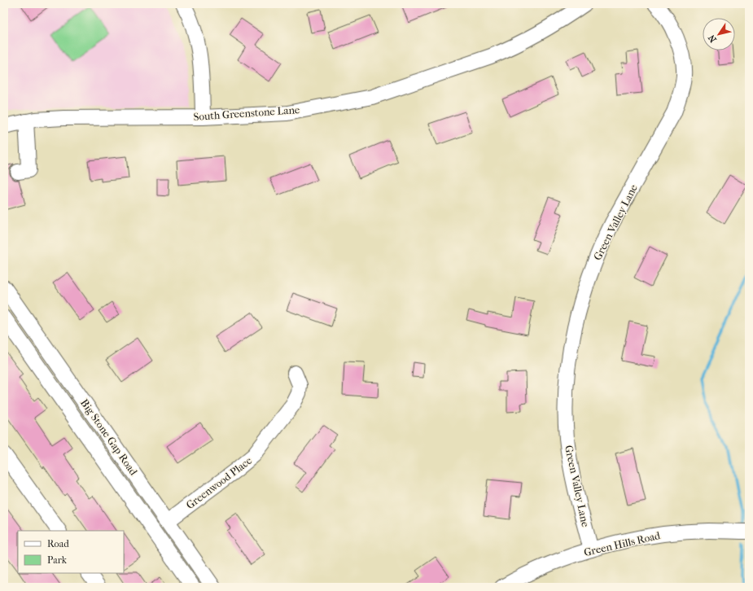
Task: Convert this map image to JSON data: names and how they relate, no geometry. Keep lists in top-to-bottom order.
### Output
{
  "streets": {
    "street": [
      "South Greenstone Lane",
      "Green Valley Lane",
      "Big Stone Gap Road",
      "Greenwood Place",
      "Green Hills Road"
    ]
  },
  "crossings": [
    ["Green Valley Lane", "Green Hills Road"],
    ["Big Stone Gap Road", "Greenwood Place"]
  ],
  "legend": ["Road", "Park"],
  "north": "bottom left"
}
